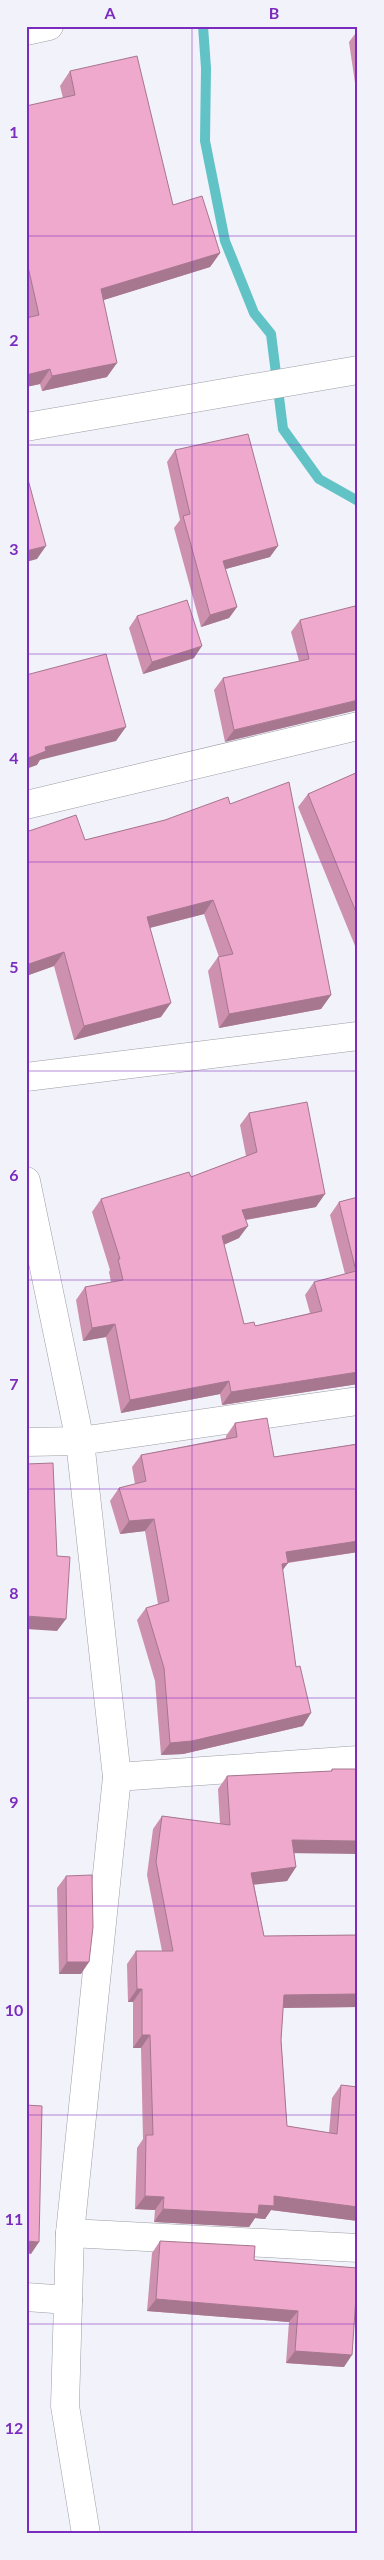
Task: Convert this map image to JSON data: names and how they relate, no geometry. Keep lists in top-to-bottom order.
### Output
{
  "grid": {
    "columns": ["A", "B"],
    "rows": [
      "1",
      "2",
      "3",
      "4",
      "5",
      "6",
      "7",
      "8",
      "9",
      "10",
      "11",
      "12"
    ]
  }
}
